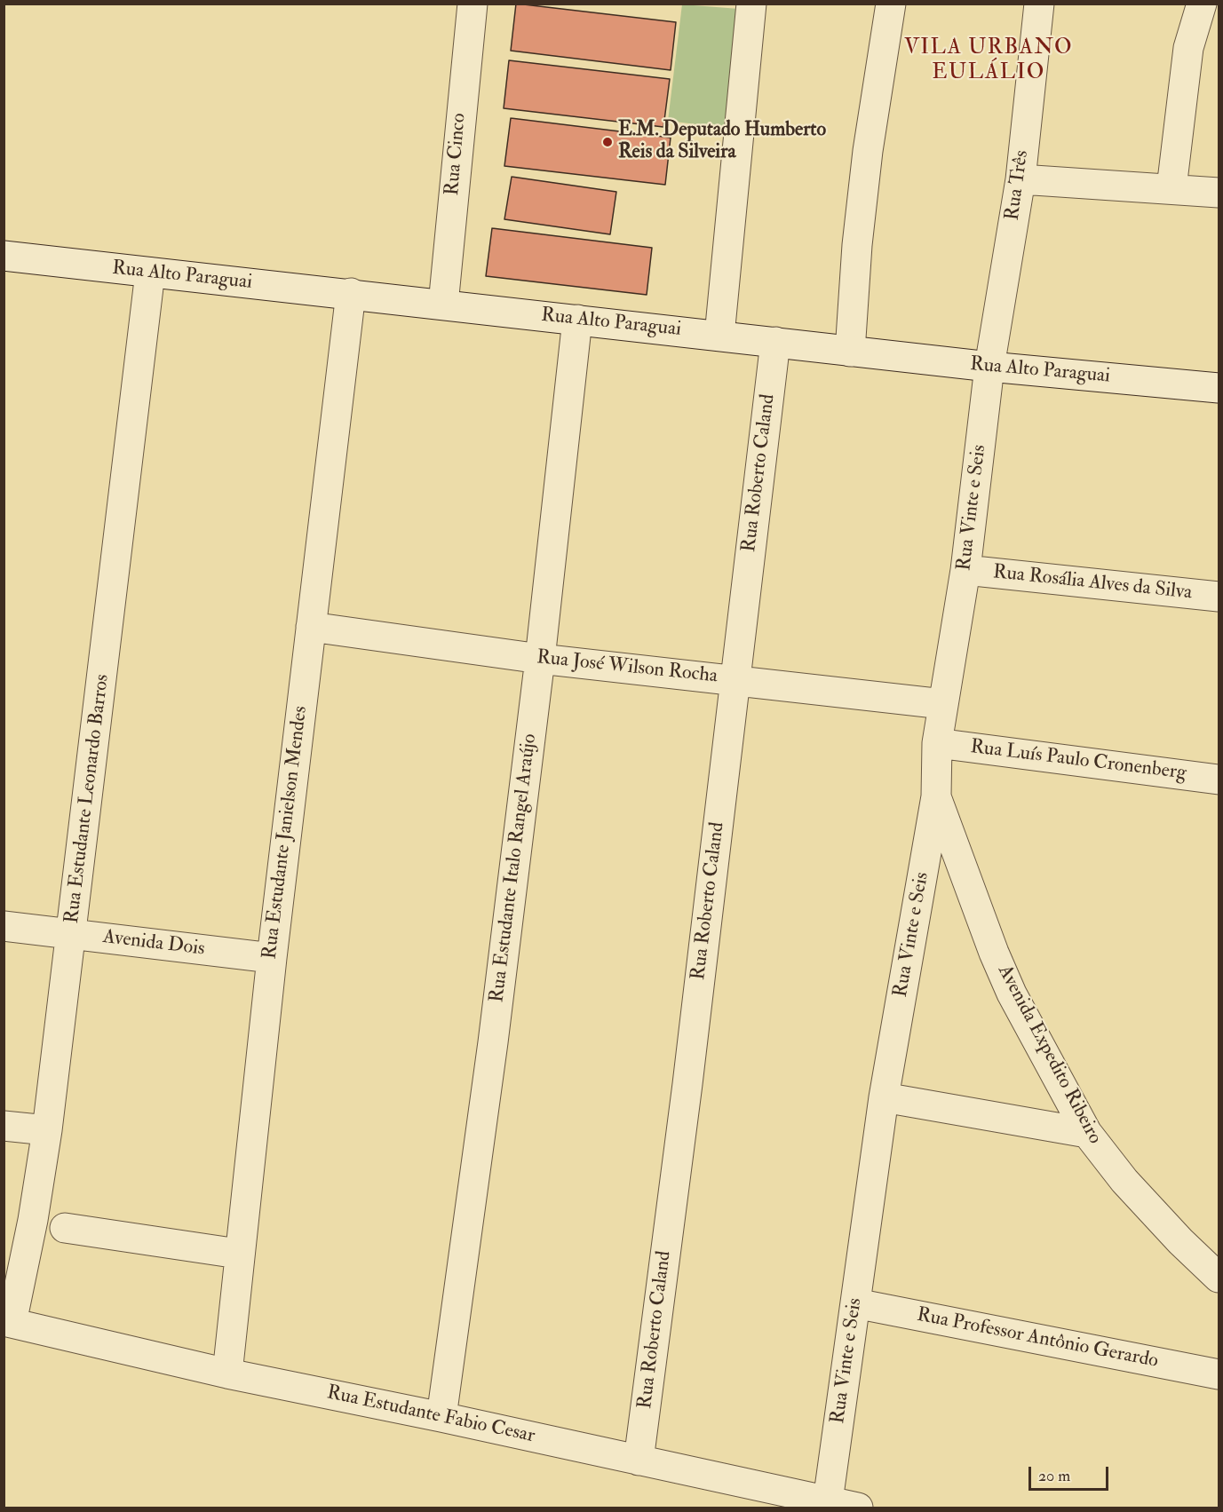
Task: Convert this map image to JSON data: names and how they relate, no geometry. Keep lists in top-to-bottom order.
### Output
{
  "streets": {
    "street": [
      "Rua Cinco",
      "Rua Três",
      "Rua Alto Paraguai",
      "Rua Roberto Caland",
      "Rua Vinte e Seis",
      "Rua Rosália Alves da Silva",
      "Rua José Wilson Rocha",
      "Rua Luís Paulo Cronenberg",
      "Rua Estudante Leonardo Barros",
      "Rua Estudante Janielson Mendes",
      "Rua Estudante Italo Rangel Araújo",
      "Avenida Dois",
      "Avenida Expedito Ribeiro",
      "Rua Professor Antônio Gerardo",
      "Rua Estudante Fabio Cesar"
    ]
  },
  "crossings": [
    ["Rua Cinco", "Rua Alto Paraguai"],
    ["Rua Três", "Rua Alto Paraguai"],
    ["Rua Três", "Rua Vinte e Seis"],
    ["Rua Alto Paraguai", "Rua Roberto Caland"],
    ["Rua Alto Paraguai", "Rua Vinte e Seis"],
    ["Rua Alto Paraguai", "Rua Estudante Leonardo Barros"],
    ["Rua Alto Paraguai", "Rua Estudante Janielson Mendes"],
    ["Rua Alto Paraguai", "Rua Estudante Italo Rangel Araújo"],
    ["Rua Roberto Caland", "Rua José Wilson Rocha"],
    ["Rua Roberto Caland", "Rua Estudante Fabio Cesar"],
    ["Rua Vinte e Seis", "Rua Rosália Alves da Silva"],
    ["Rua Vinte e Seis", "Rua José Wilson Rocha"],
    ["Rua Vinte e Seis", "Rua Luís Paulo Cronenberg"],
    ["Rua Vinte e Seis", "Avenida Expedito Ribeiro"],
    ["Rua Vinte e Seis", "Rua Professor Antônio Gerardo"],
    ["Rua Vinte e Seis", "Rua Estudante Fabio Cesar"],
    ["Rua José Wilson Rocha", "Rua Estudante Janielson Mendes"],
    ["Rua José Wilson Rocha", "Rua Estudante Italo Rangel Araújo"],
    ["Rua Estudante Leonardo Barros", "Avenida Dois"],
    ["Rua Estudante Leonardo Barros", "Rua Estudante Fabio Cesar"],
    ["Rua Estudante Janielson Mendes", "Avenida Dois"],
    ["Rua Estudante Janielson Mendes", "Rua Estudante Fabio Cesar"],
    ["Rua Estudante Italo Rangel Araújo", "Rua Estudante Fabio Cesar"]
  ],
  "districts": ["VILA URBANO EULÁLIO"],
  "places": ["E.M. Deputado Humberto Reis da Silveira"],
  "scale_bar": "20 m"
}
